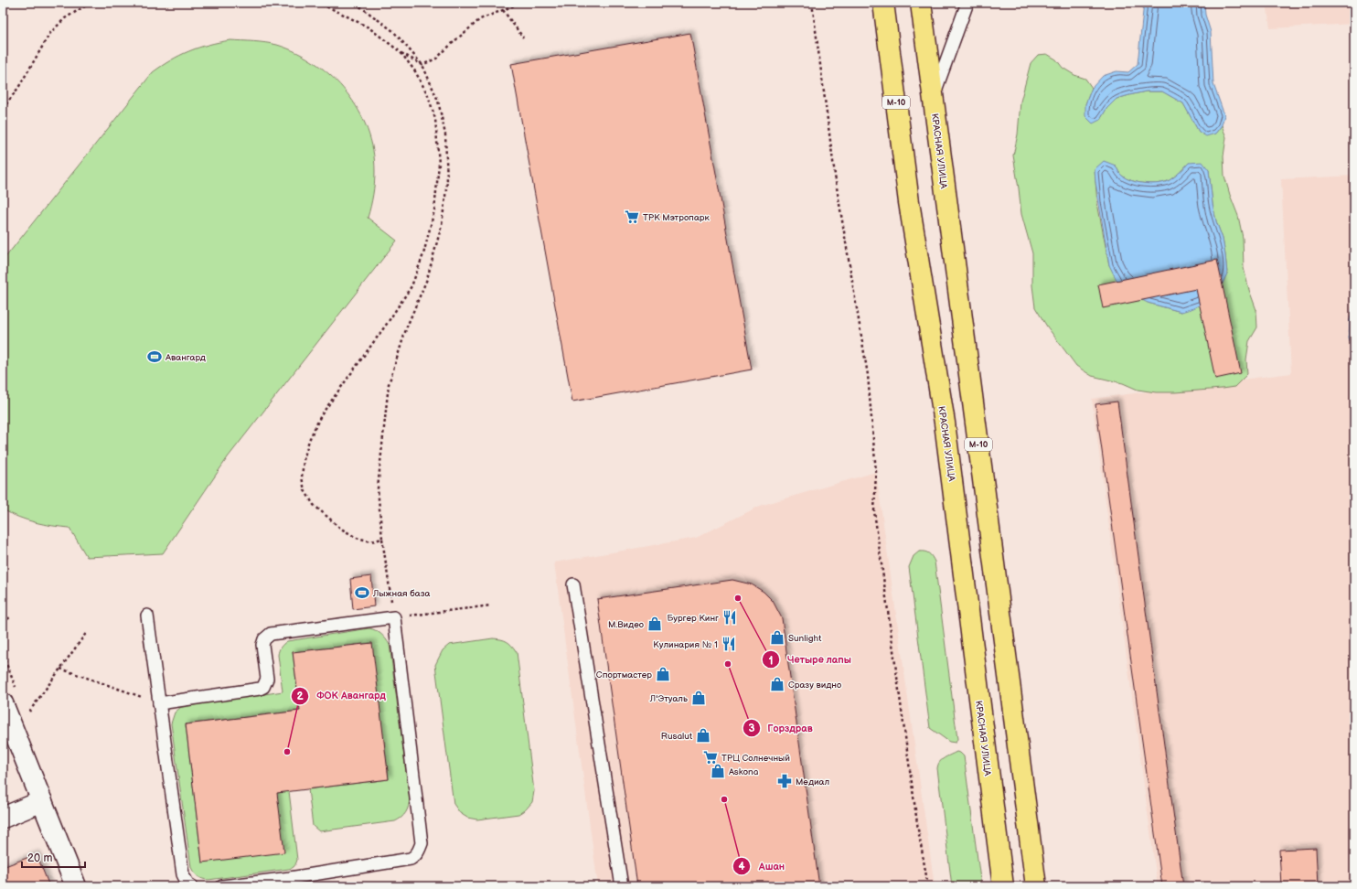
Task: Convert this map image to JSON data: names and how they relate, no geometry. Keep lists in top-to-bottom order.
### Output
{
  "streets": {
    "highway": ["М-10", "КРАСНАЯ УЛИЦА"]
  },
  "places": {
    "supermarket": ["ТРК Мэтропарк", "ТРЦ Солнечный"],
    "sports": ["Авангард", "Лыжная база"],
    "other": [
      "Четыре лапы",
      "Горздрав",
      "ФОК Авангард",
      "Ашан"
    ],
    "restaurant": ["Бургер Кинг", "Кулинария № 1"],
    "shop": [
      "М.Видео",
      "Sunlight",
      "Спортмастер",
      "Сразу видно",
      "Л'Этуаль",
      "Rusalut",
      "Askona"
    ],
    "pharmacy": ["Медиал"]
  },
  "scale_bar": "20 m"
}
